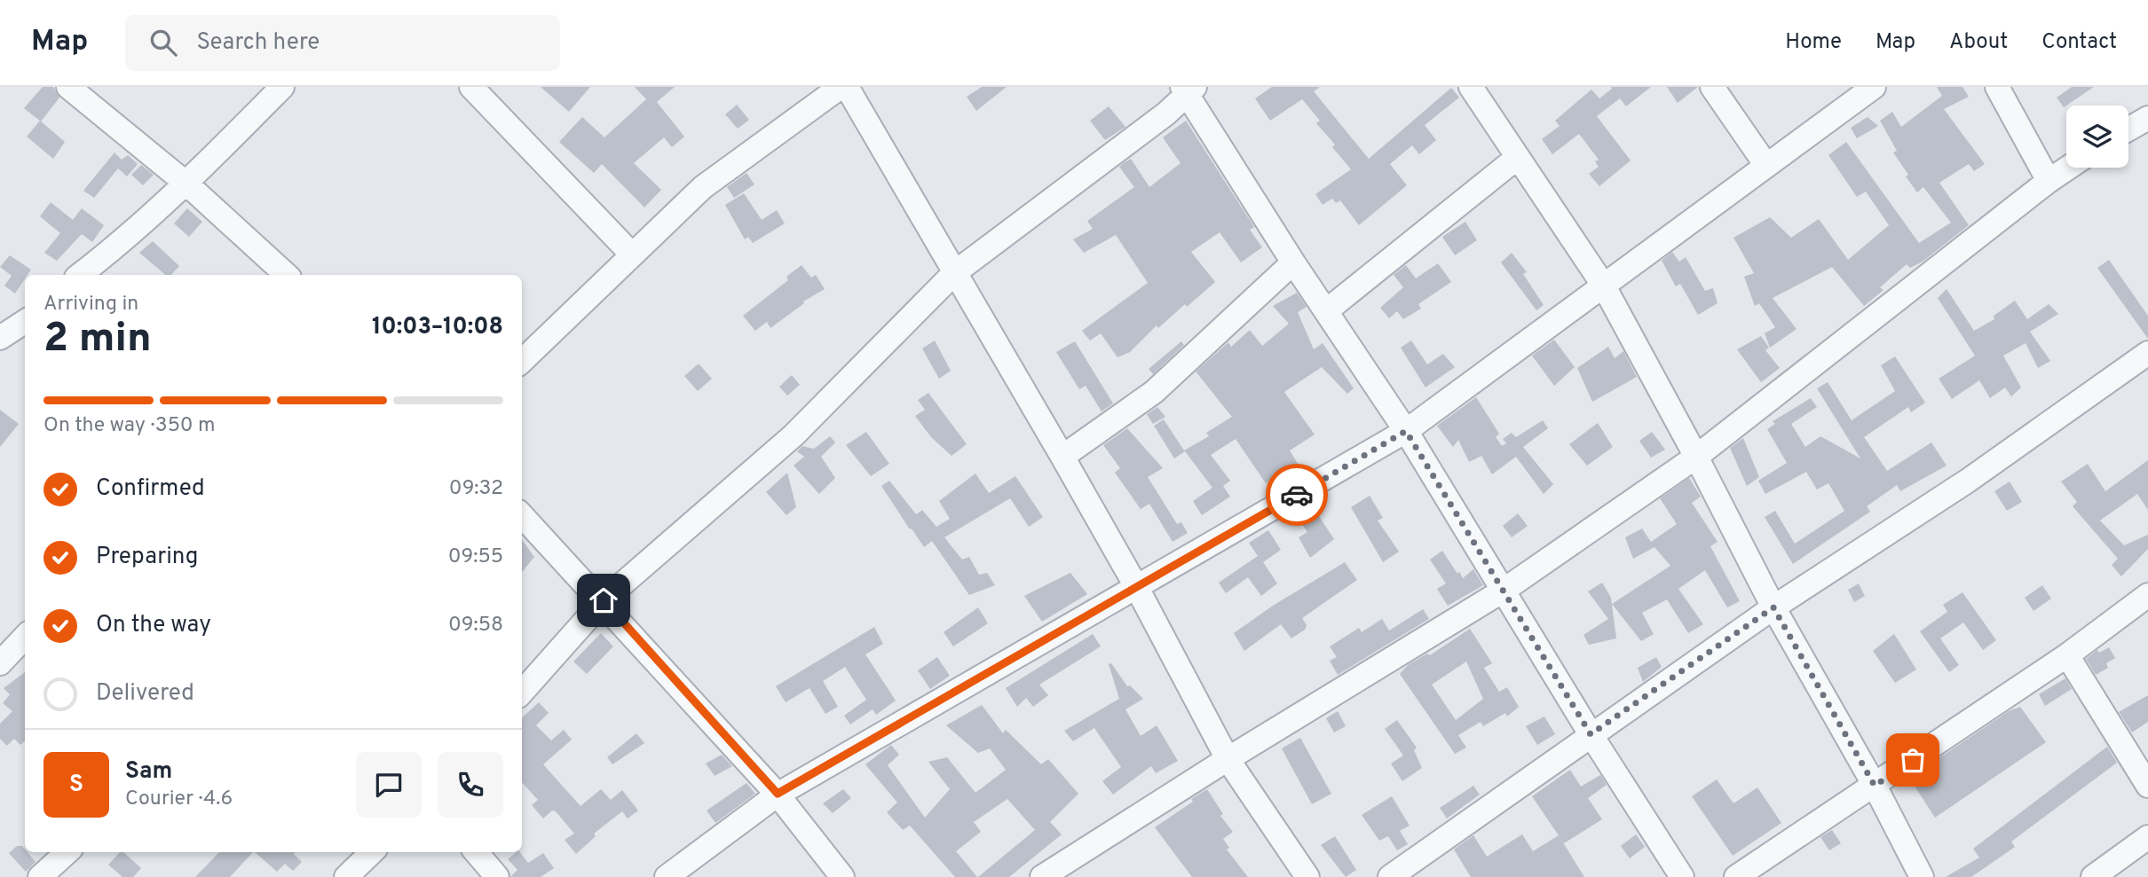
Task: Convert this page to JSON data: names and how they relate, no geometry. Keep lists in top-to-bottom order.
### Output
{
  "page": {
    "header": "Map",
    "search": "Search here",
    "nav": [
      "Home",
      "Map",
      "About",
      "Contact"
    ],
    "heading": ["2 min", "Arriving in", "10:03–10:08"],
    "panel": ["Sam", "Courier · 4.6"],
    "bar": "On the way · 350 m",
    "list": [
      ["Confirmed", "09:32"],
      ["Preparing", "09:55"],
      ["On the way", "09:58"],
      "Delivered"
    ],
    "round": "S"
  }
}
